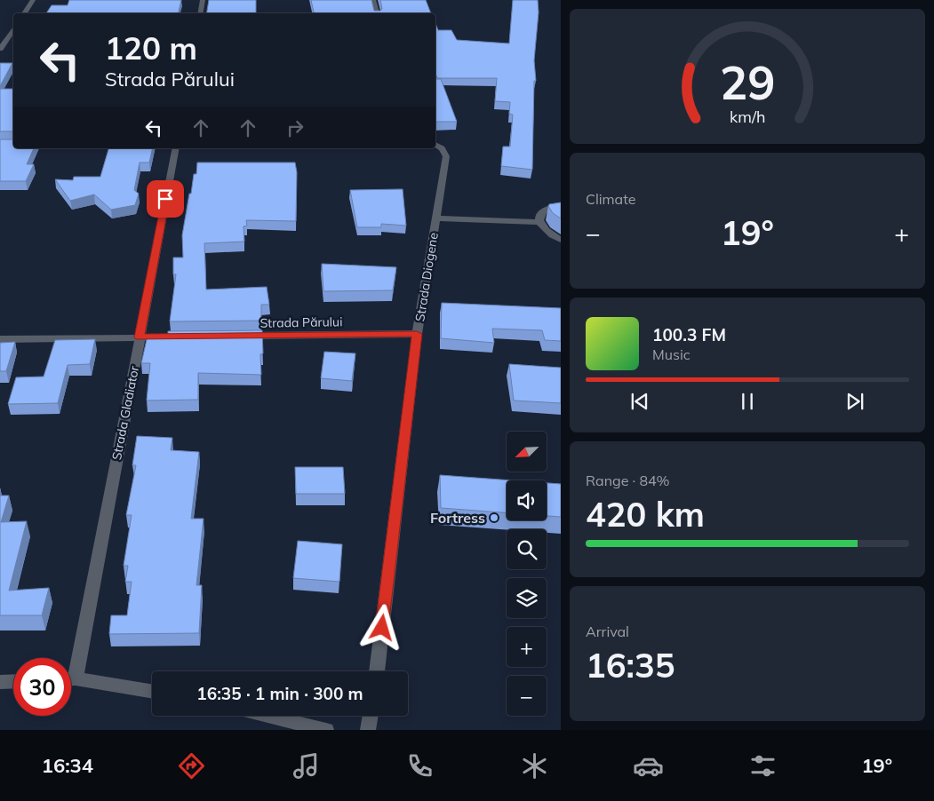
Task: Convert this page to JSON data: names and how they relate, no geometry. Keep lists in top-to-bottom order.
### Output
{
  "streets": {
    "street": ["Strada Diogene", "Strada Părului", "Strada Gladiator"]
  },
  "crossings": [
    ["Strada Diogene", "Strada Părului"]
  ],
  "places": ["Fortress"],
  "north": "bottom left",
  "page": {
    "turn": ["120 m", "Strada Părului"],
    "tile": [
      "Climate",
      ["Range · 84%", "420 km"],
      ["Arrival", "16:35"]
    ],
    "heat": ["−", "19°", "+"],
    "song": ["100.3 FM", "Music"],
    "map_buttons": ["+", "−"],
    "limit": "30",
    "trip": "16:35 · 1 min · 300 m",
    "tabs": ["16:34", "19°"],
    "gauge": ["29", "km/h"]
  }
}
